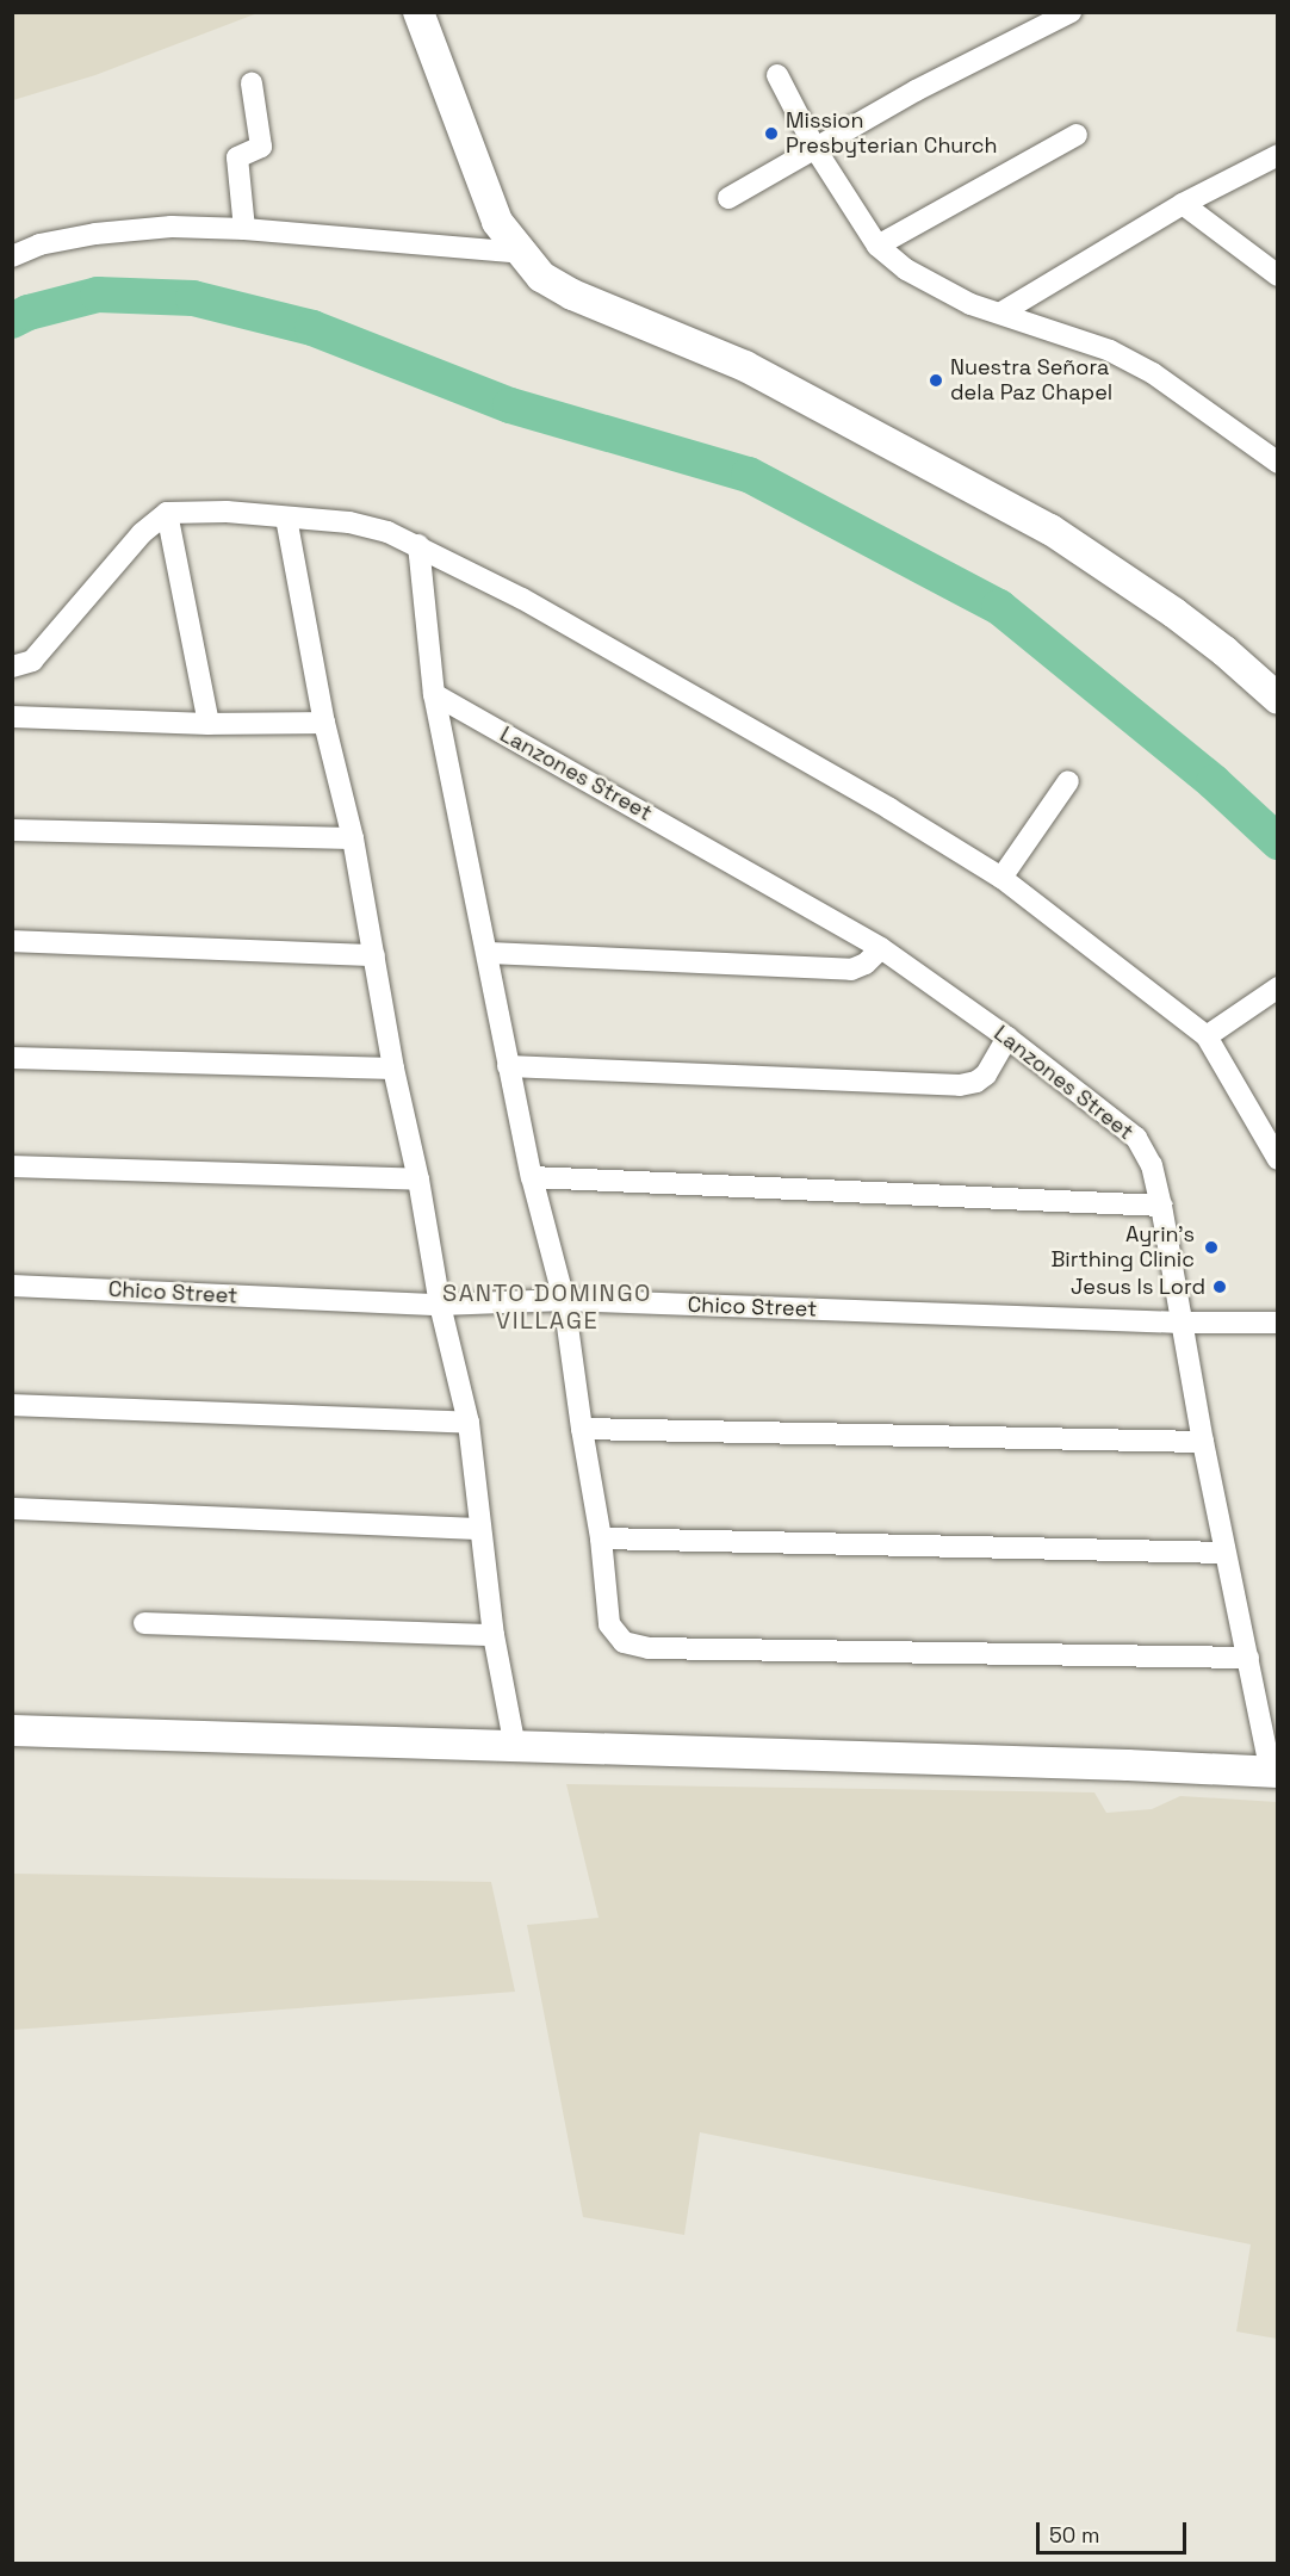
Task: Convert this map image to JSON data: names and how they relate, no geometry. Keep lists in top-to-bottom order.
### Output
{
  "streets": {
    "street": ["Lanzones Street", "Chico Street"]
  },
  "crossings": [
    ["Lanzones Street", "Chico Street"]
  ],
  "districts": ["SANTO DOMINGO VILLAGE"],
  "places": [
    "Mission Presbyterian Church",
    "Nuestra Señora dela Paz Chapel",
    "Ayrin's Birthing Clinic",
    "Jesus Is Lord"
  ],
  "scale_bar": "50 m"
}
